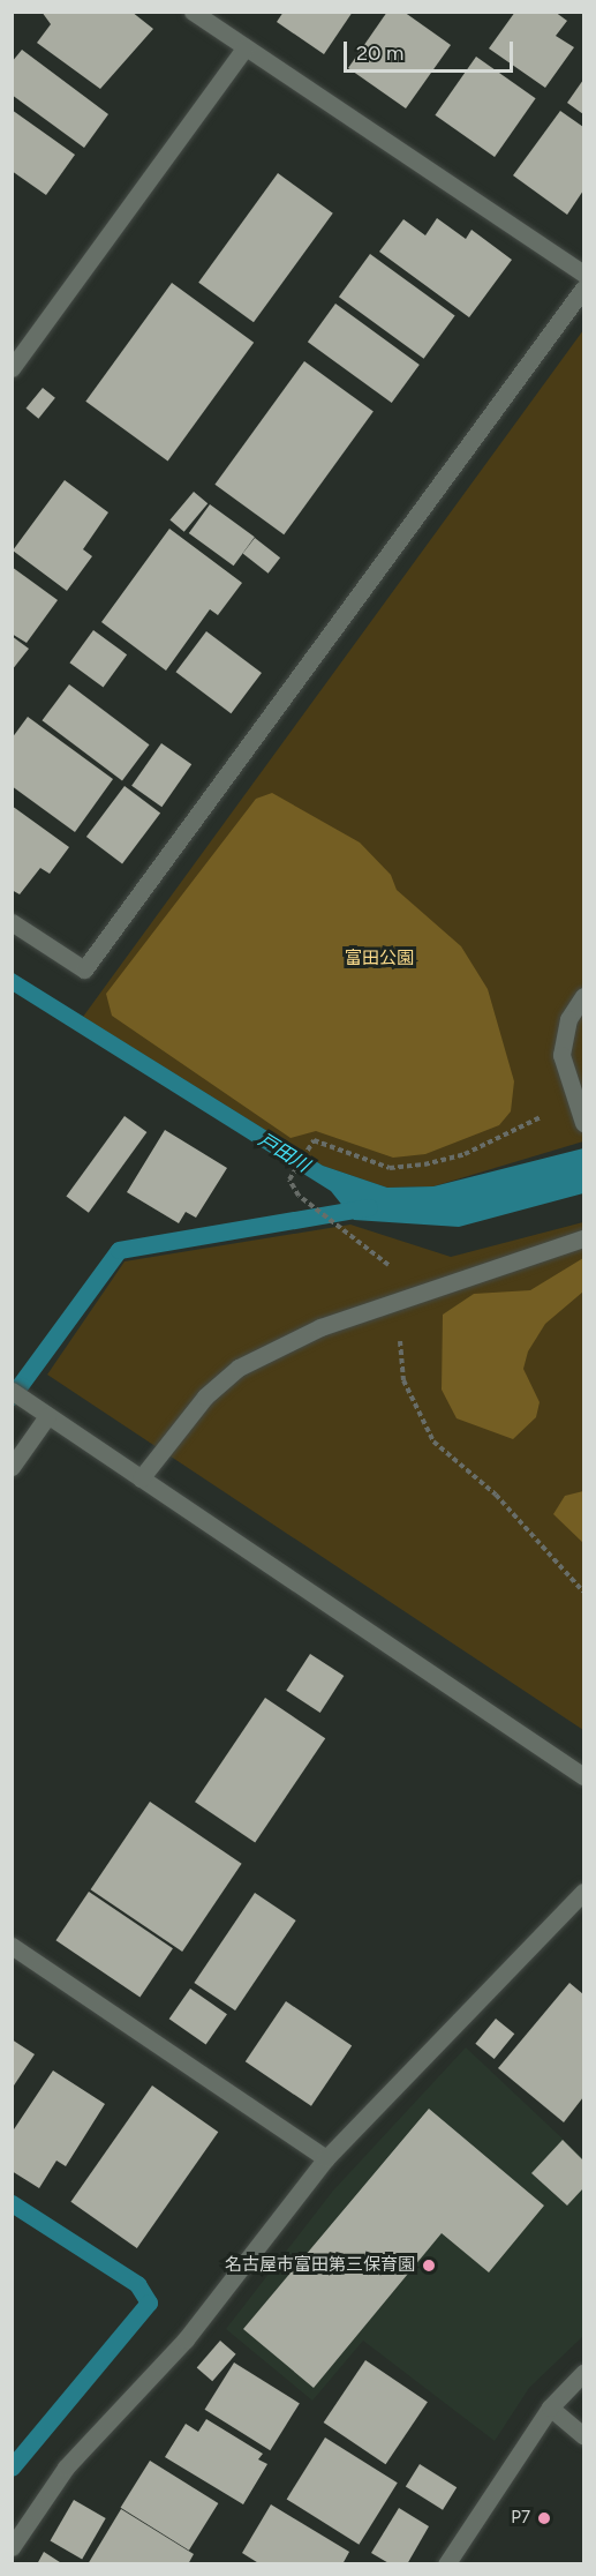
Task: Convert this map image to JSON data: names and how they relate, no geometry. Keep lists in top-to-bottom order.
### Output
{
  "water": ["戸田川"],
  "parks": ["富田公園"],
  "places": ["名古屋市富田第三保育園", "P7"],
  "scale_bar": "20 m"
}
